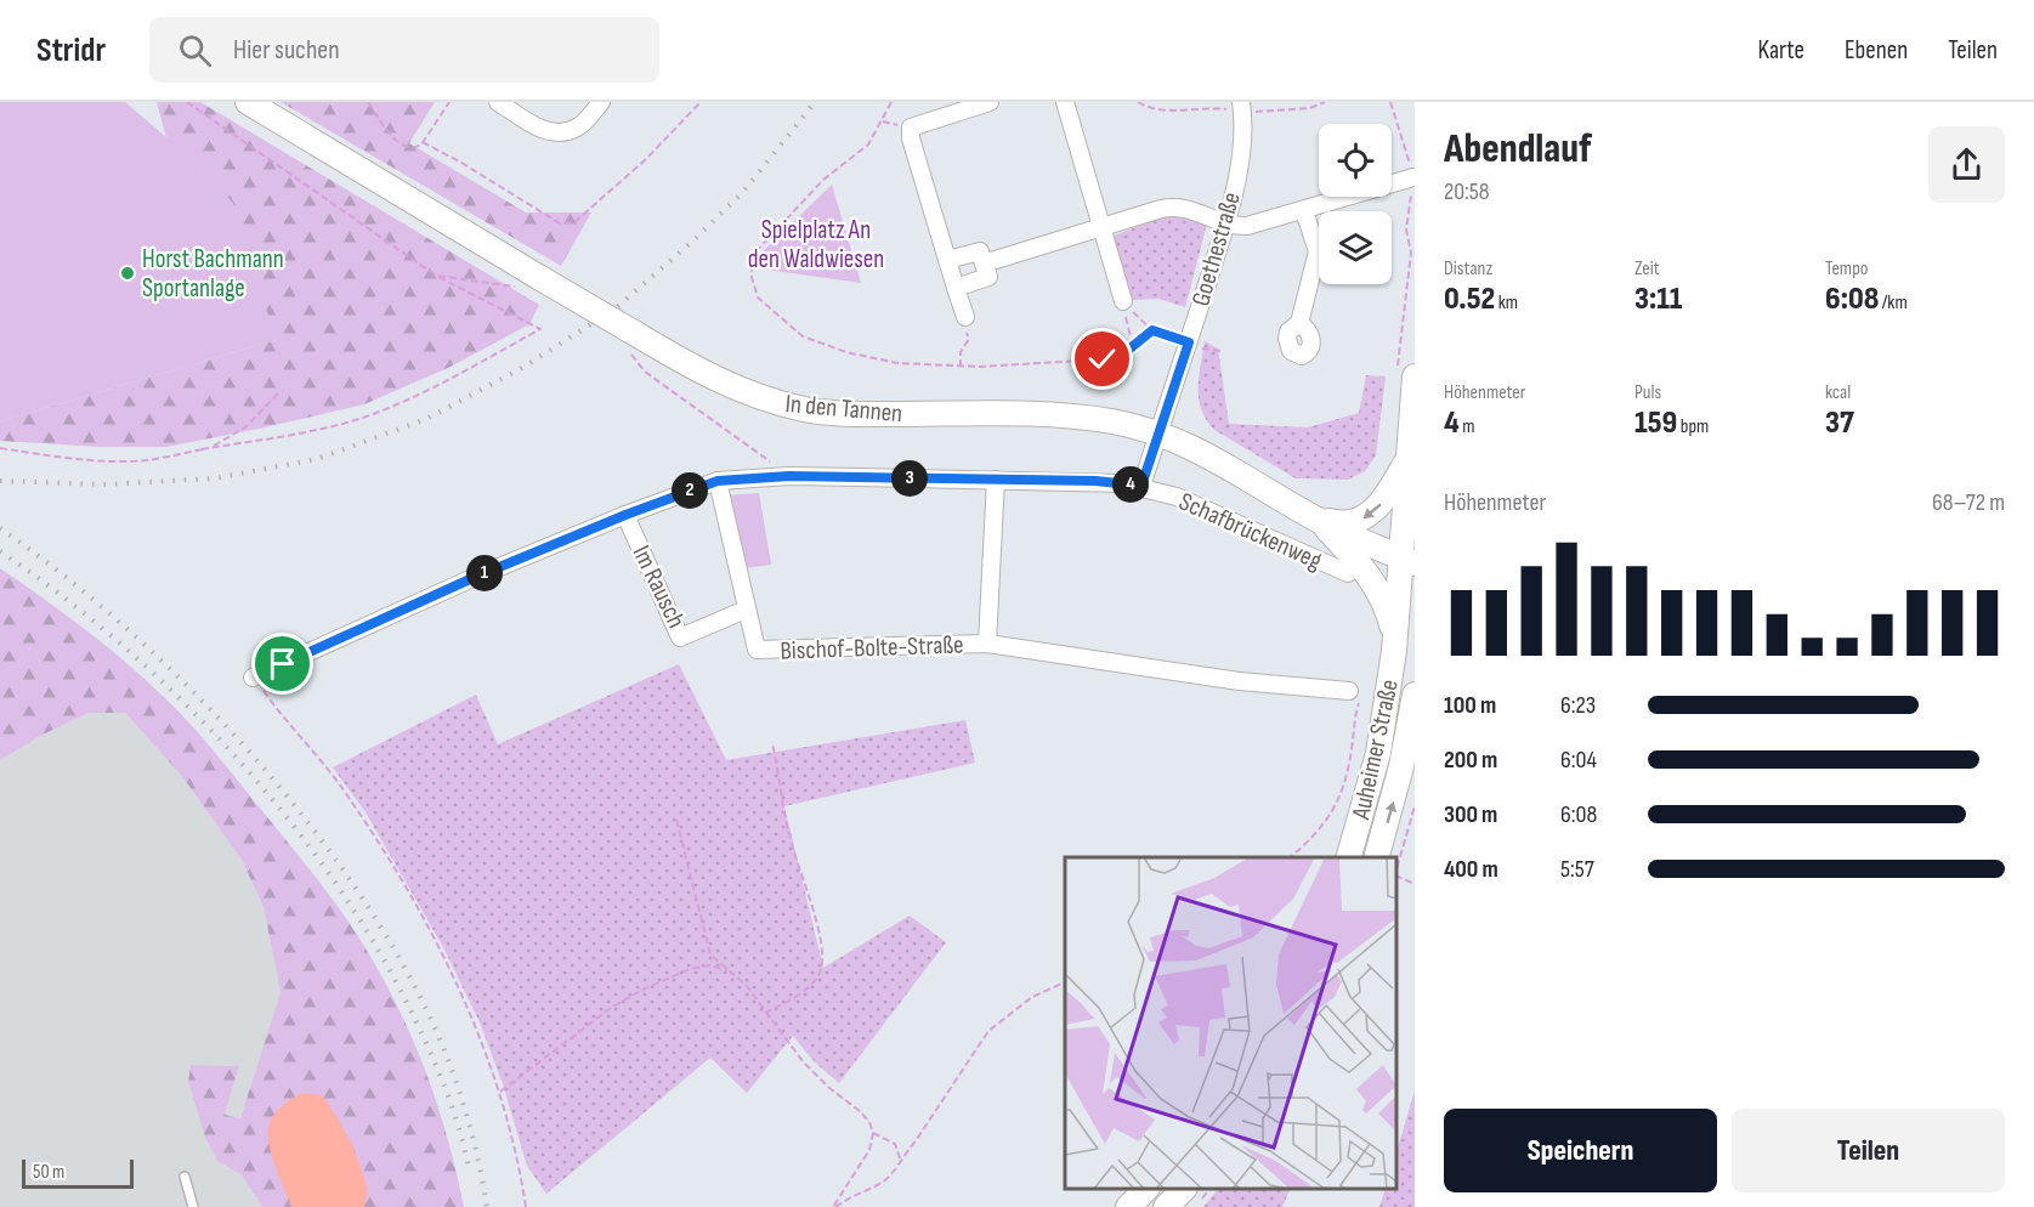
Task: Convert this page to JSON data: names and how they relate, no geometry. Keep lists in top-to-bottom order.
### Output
{
  "streets": {
    "street": [
      "Goethestraße",
      "In den Tannen",
      "Schafbrückenweg",
      "Im Rausch",
      "Bischof-Bolte-Straße",
      "Auheimer Straße"
    ]
  },
  "crossings": [
    ["Goethestraße", "In den Tannen"],
    ["Goethestraße", "Schafbrückenweg"],
    ["In den Tannen", "Auheimer Straße"],
    ["Schafbrückenweg", "Im Rausch"],
    ["Schafbrückenweg", "Bischof-Bolte-Straße"],
    ["Im Rausch", "Bischof-Bolte-Straße"]
  ],
  "parks": ["Spielplatz An den Waldwiesen"],
  "places": ["Horst Bachmann Sportanlage"],
  "scale_bar": "50 m",
  "page": {
    "header": "Stridr",
    "search": "Hier suchen",
    "nav": ["Karte", "Ebenen", "Teilen"],
    "heading": ["Abendlauf", "20:58"],
    "stats": [
      ["Distanz", "0.52 km"],
      ["Zeit", "3:11"],
      ["Tempo", "6:08 /km"],
      ["Höhenmeter", "4 m"],
      ["Puls", "159 bpm"],
      ["kcal", "37"]
    ],
    "pins": [
      "3",
      "4",
      "2",
      "1"
    ],
    "chart": ["Höhenmeter", "68–72 m"],
    "list": [
      {
        "name": "100 m",
        "note": "6:23"
      },
      {
        "name": "200 m",
        "note": "6:04"
      },
      {
        "name": "300 m",
        "note": "6:08"
      },
      {
        "name": "400 m",
        "note": "5:57"
      }
    ],
    "buttons": ["Speichern", "Teilen"],
    "scale": "50 m"
  }
}
